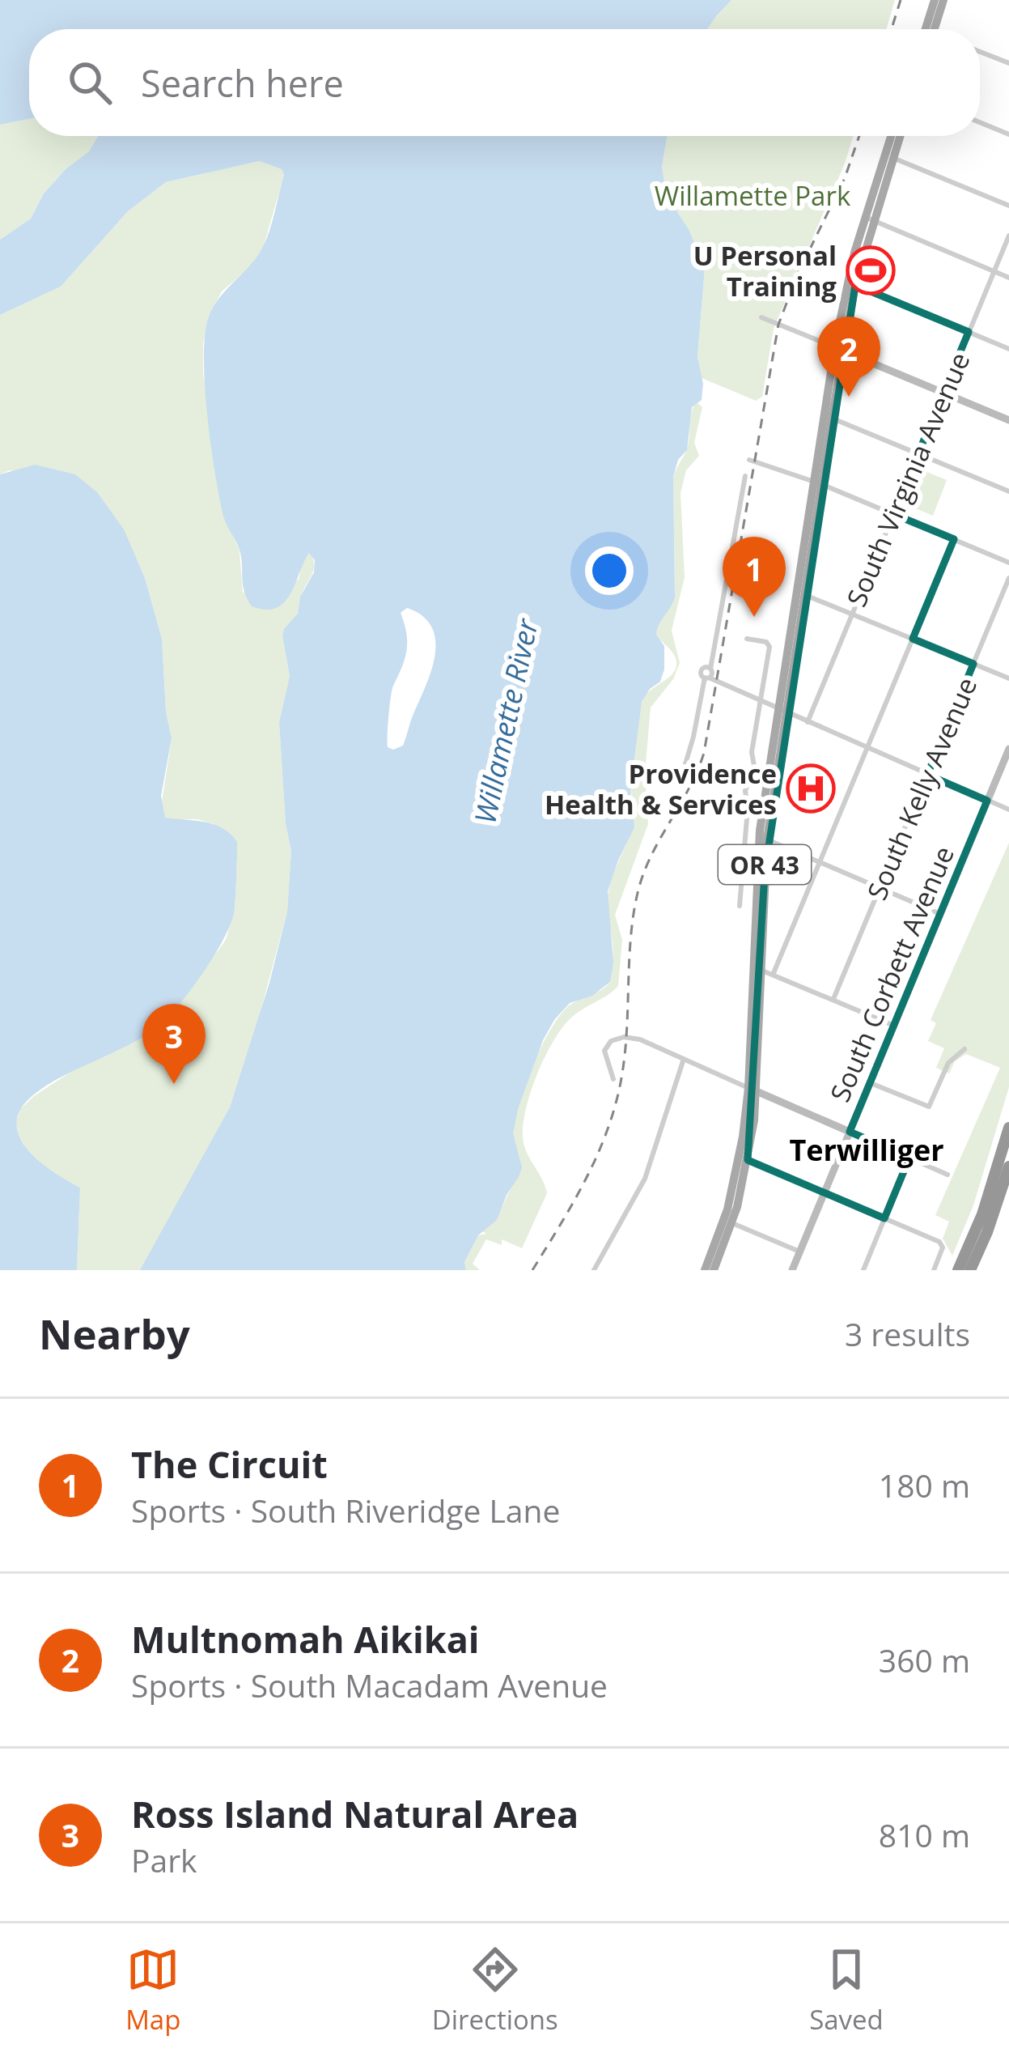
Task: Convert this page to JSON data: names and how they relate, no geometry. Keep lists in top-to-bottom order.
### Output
{
  "streets": {
    "main road": ["OR 43"],
    "street": ["South Virginia Avenue", "South Kelly Avenue", "South Corbett Avenue"]
  },
  "districts": ["Terwilliger"],
  "water": ["Willamette River"],
  "parks": ["Willamette Park"],
  "places": {
    "sports": ["U Personal Training"],
    "hospital": ["Providence Health & Services"]
  },
  "page": {
    "search": "Search here",
    "pins": ["2", "1", "3"],
    "heading": ["Nearby", "3 results"],
    "list": [
      {
        "mark": "1",
        "name": "The Circuit",
        "note": "Sports · South Riveridge Lane",
        "value": "180 m"
      },
      {
        "mark": "2",
        "name": "Multnomah Aikikai",
        "note": "Sports · South Macadam Avenue",
        "value": "360 m"
      },
      {
        "mark": "3",
        "name": "Ross Island Natural Area",
        "note": "Park",
        "value": "810 m"
      }
    ],
    "nav": ["Map", "Directions", "Saved"]
  }
}
